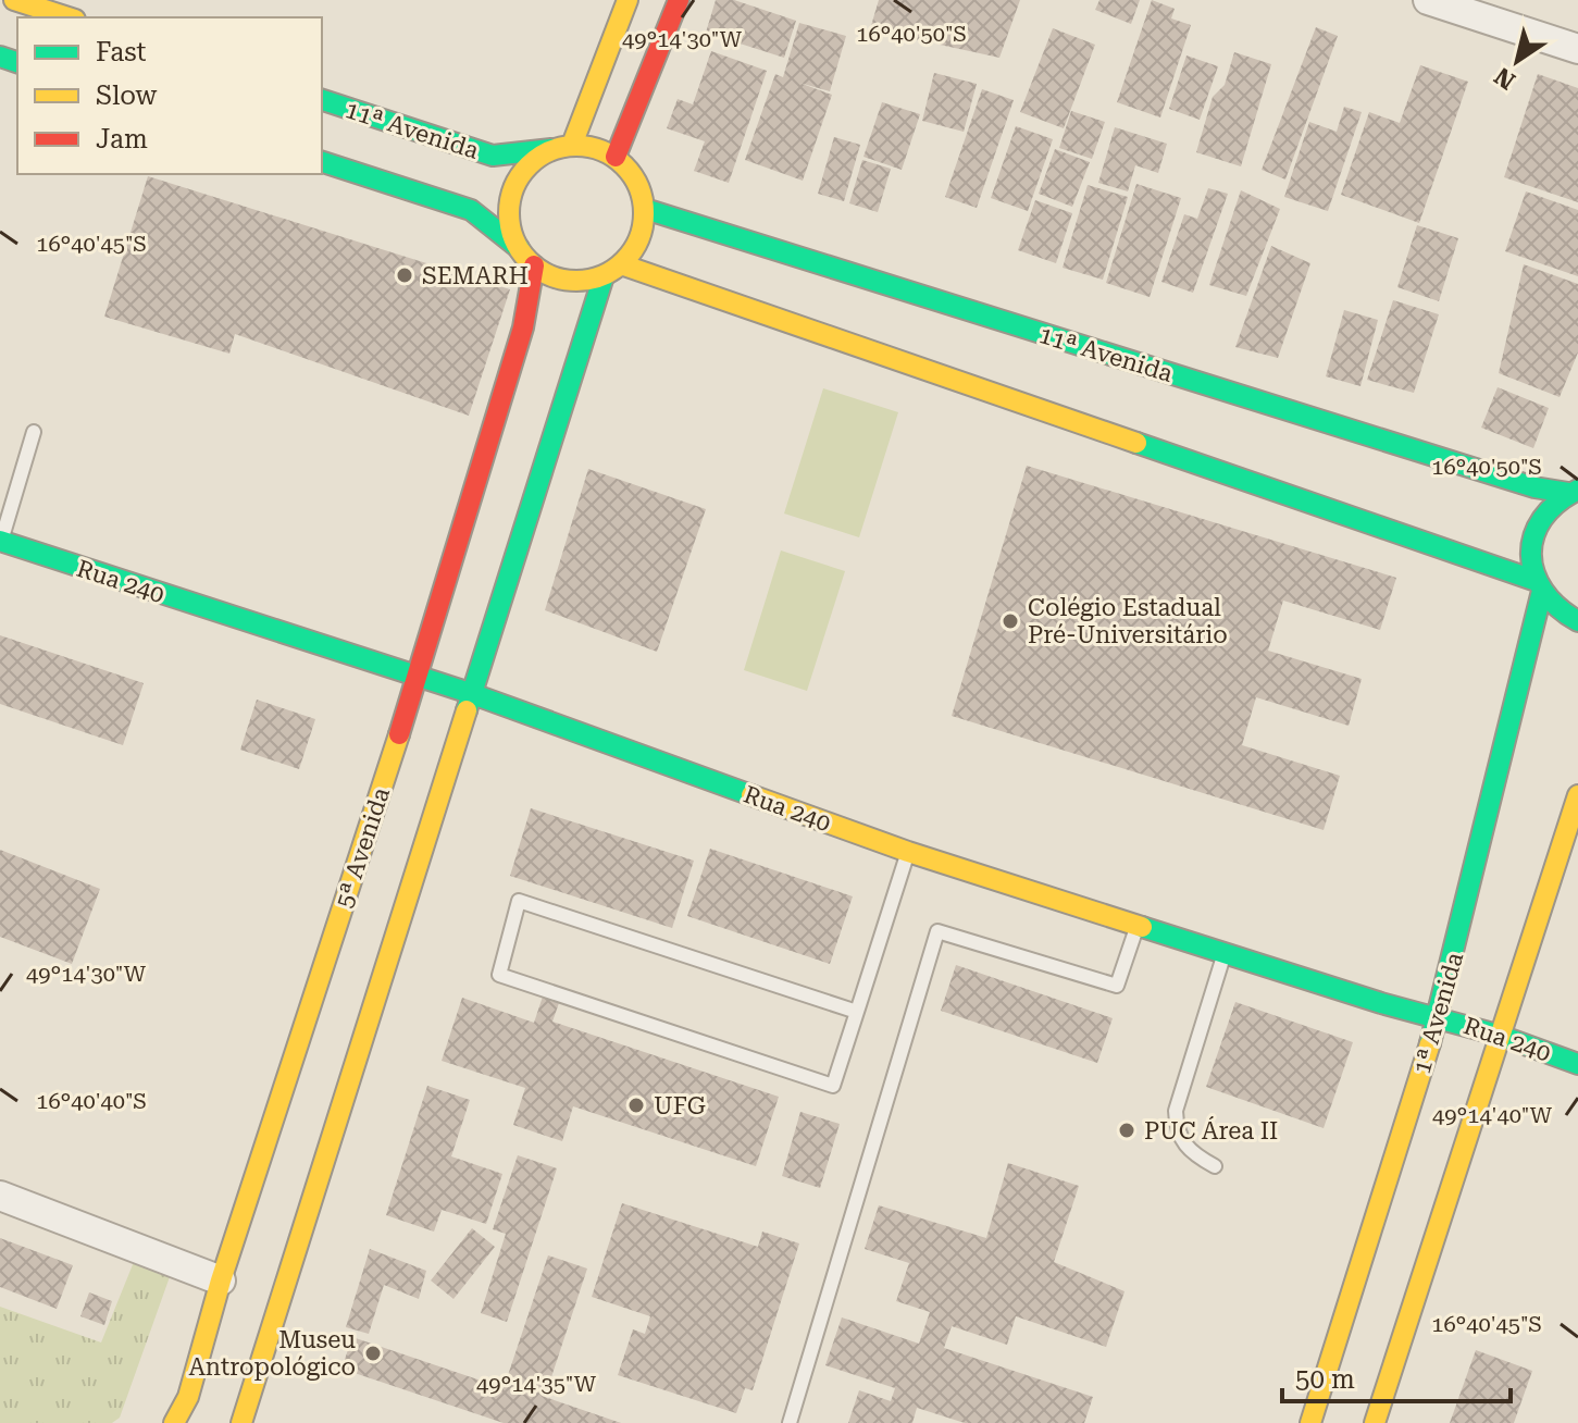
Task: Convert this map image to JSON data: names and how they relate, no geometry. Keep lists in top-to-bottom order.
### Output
{
  "streets": {
    "main road": [
      "11ª Avenida",
      "Rua 240",
      "5ª Avenida",
      "1ª Avenida"
    ]
  },
  "crossings": [
    ["11ª Avenida", "5ª Avenida"],
    ["11ª Avenida", "1ª Avenida"],
    ["Rua 240", "5ª Avenida"],
    ["Rua 240", "1ª Avenida"]
  ],
  "places": [
    "SEMARH",
    "Colégio Estadual Pré-Universitário",
    "UFG",
    "PUC Área II",
    "Museu Antropológico"
  ],
  "legend": ["Fast", "Slow", "Jam"],
  "scale_bar": "50 m",
  "north": "bottom left",
  "coordinates": [
    "16°40'50\"S",
    "49°14'30\"W",
    "16°40'45\"S",
    "16°40'40\"S",
    "49°14'40\"W",
    "49°14'35\"W"
  ]
}
